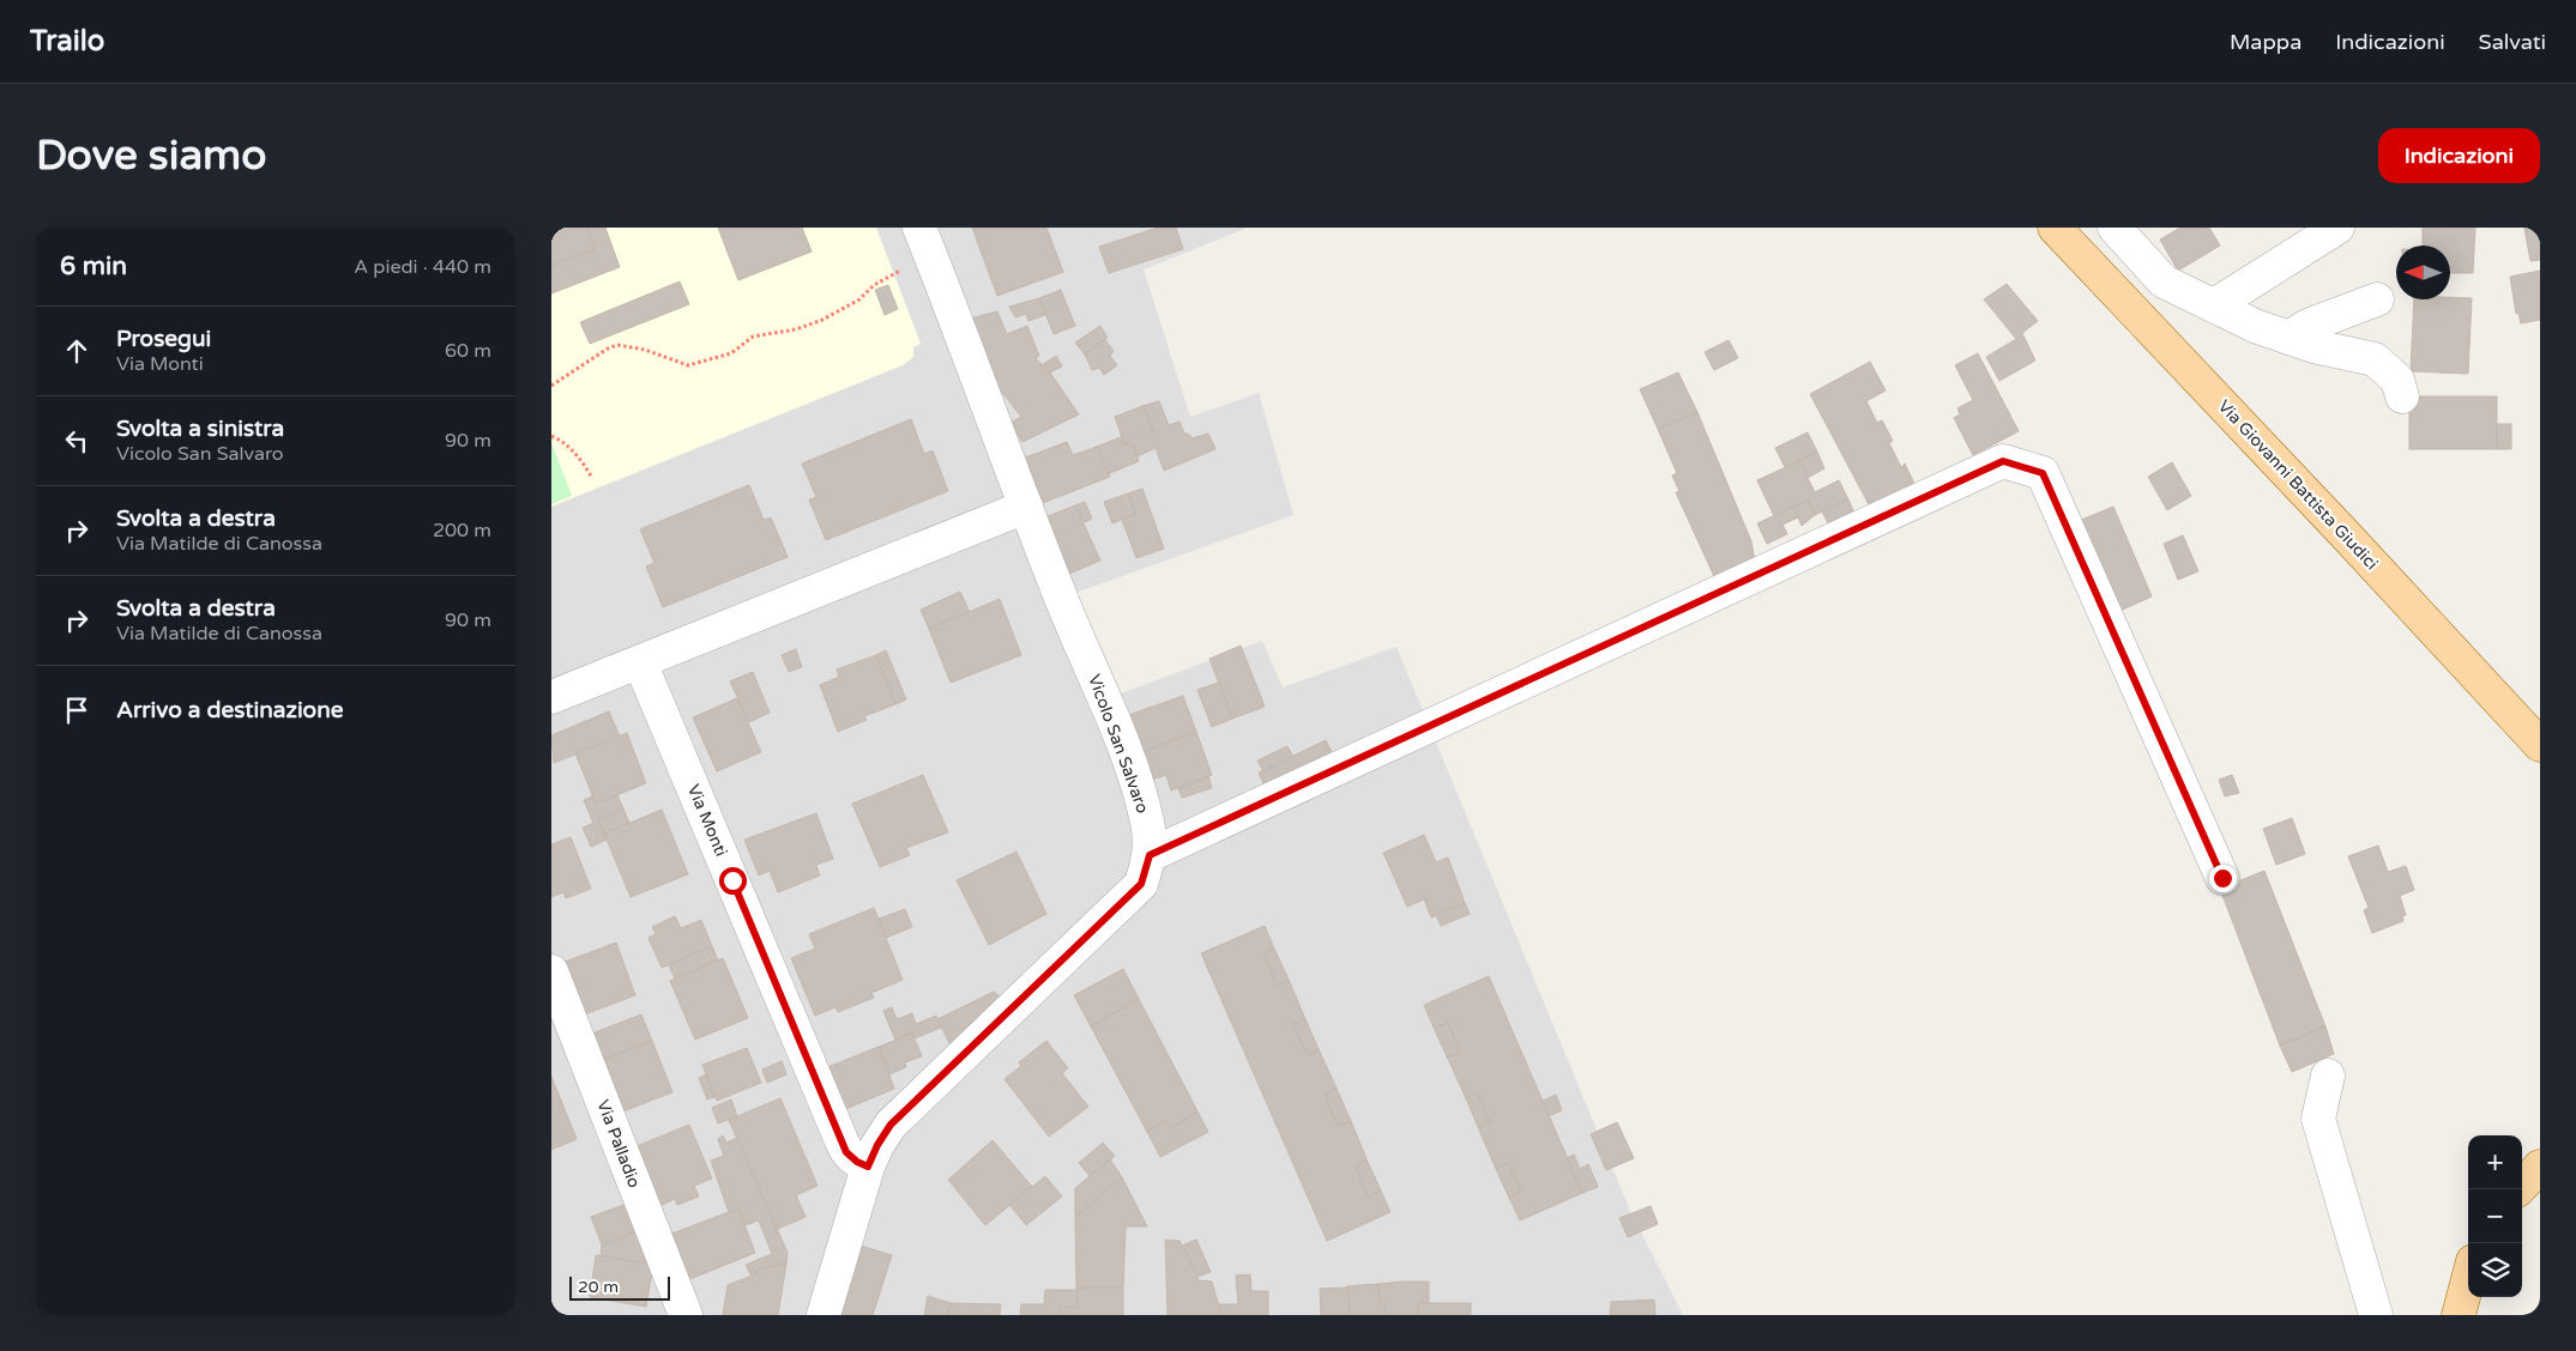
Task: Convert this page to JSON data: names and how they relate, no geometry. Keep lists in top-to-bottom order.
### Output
{
  "streets": {
    "main road": ["Via Giovanni Battista Giudici"],
    "street": ["Vicolo San Salvaro", "Via Monti", "Via Palladio"]
  },
  "crossings": [
    ["Vicolo San Salvaro", "Via Monti"]
  ],
  "scale_bar": "20 m",
  "north": "left",
  "page": {
    "header": "Trailo",
    "nav": ["Mappa", "Indicazioni", "Salvati"],
    "buttons": "Indicazioni",
    "title": "Dove siamo",
    "heading": ["6 min", "A piedi · 440 m"],
    "list": [
      ["Prosegui", "Via Monti", "60 m"],
      ["Svolta a sinistra", "Vicolo San Salvaro", "90 m"],
      ["Svolta a destra", "Via Matilde di Canossa", "200 m"],
      ["Svolta a destra", "Via Matilde di Canossa", "90 m"],
      "Arrivo a destinazione"
    ],
    "map_buttons": ["+", "−"],
    "scale": "20 m"
  }
}
